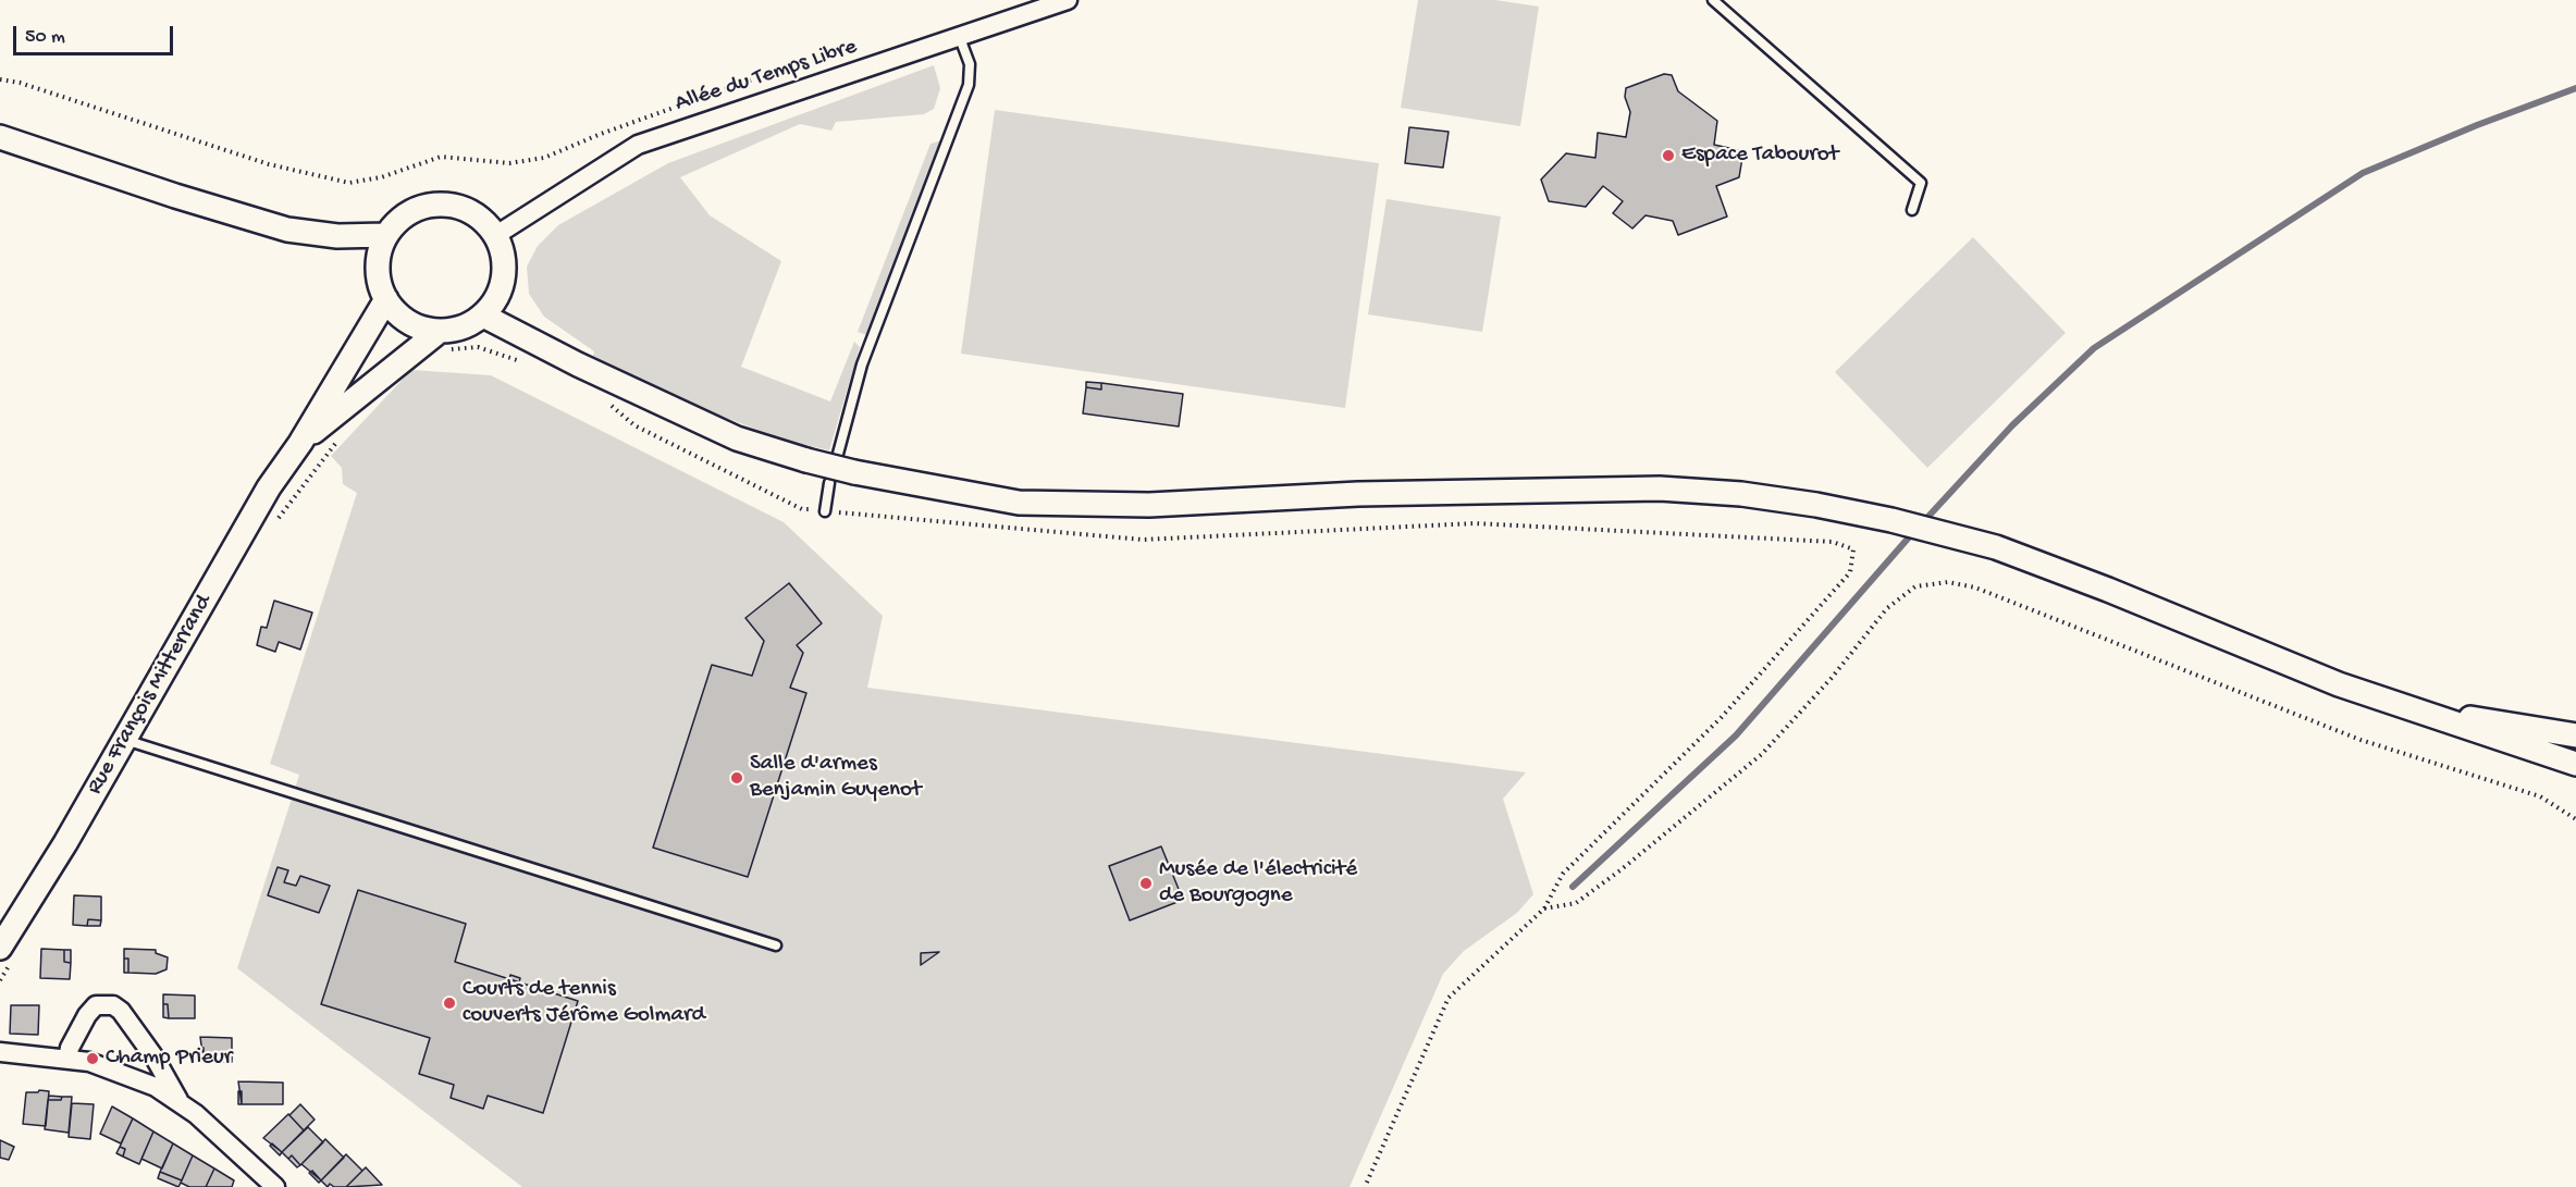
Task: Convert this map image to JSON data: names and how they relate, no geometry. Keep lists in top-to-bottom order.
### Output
{
  "streets": {
    "street": ["Allée du Temps Libre", "Rue François Mitterrand"]
  },
  "crossings": [
    ["Allée du Temps Libre", "Rue François Mitterrand"]
  ],
  "places": [
    "Espace Tabourot",
    "Salle d'armes Benjamin Guyenot",
    "Musée de l'électricité de Bourgogne",
    "Courts de tennis couverts Jérôme Golmard",
    "Champ Prieur"
  ],
  "scale_bar": "50 m"
}
